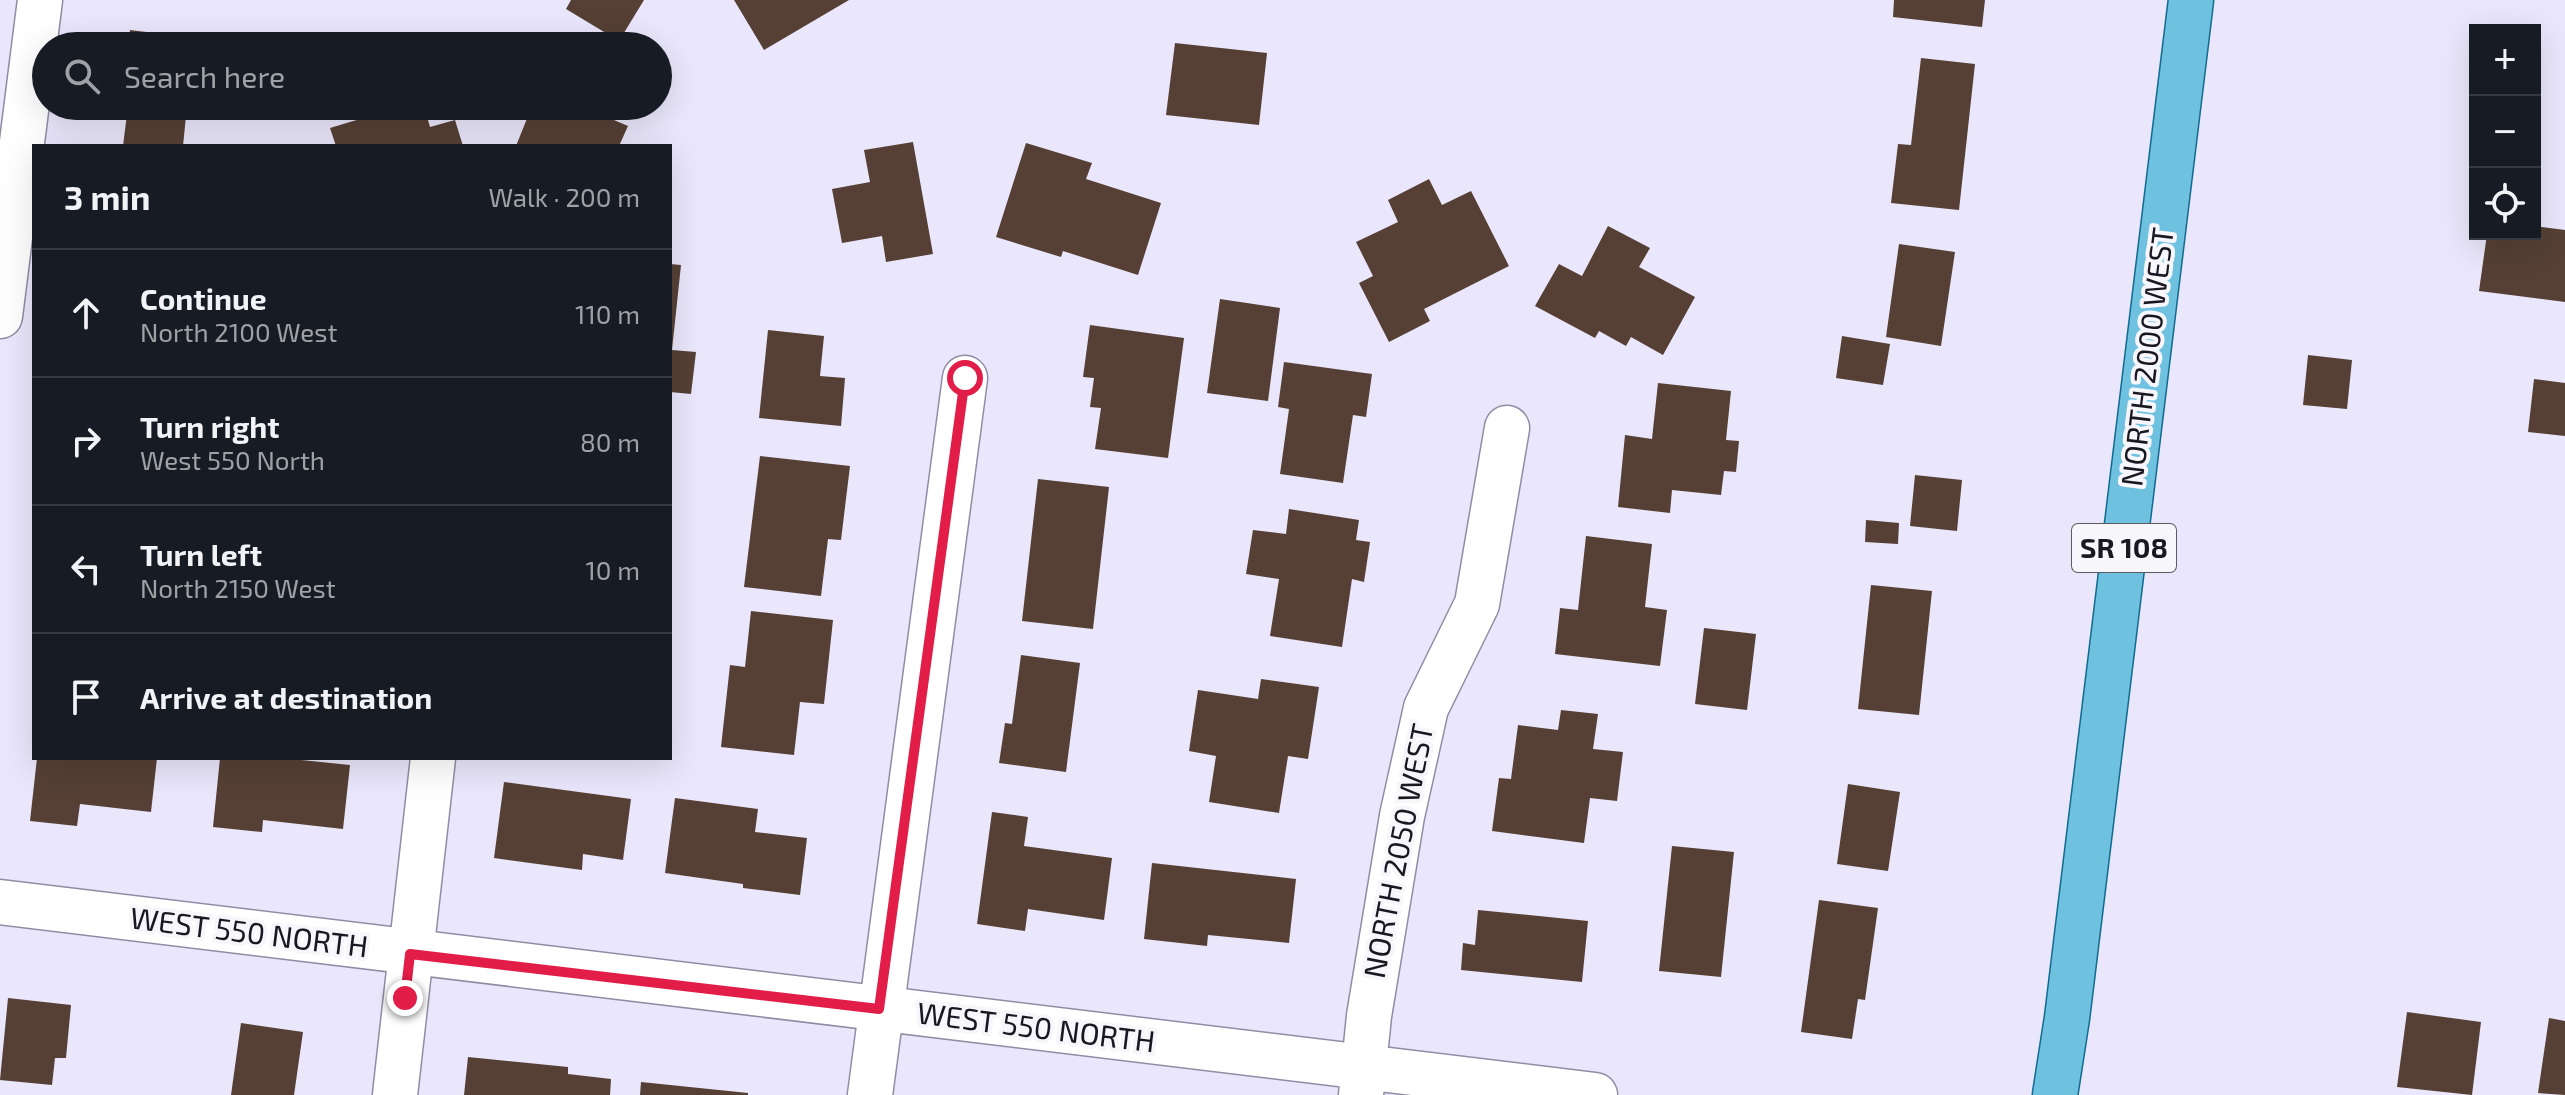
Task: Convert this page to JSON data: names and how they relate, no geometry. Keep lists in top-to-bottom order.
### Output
{
  "streets": {
    "main road": ["NORTH 2000 WEST", "SR 108"],
    "street": ["NORTH 2050 WEST", "WEST 550 NORTH"]
  },
  "crossings": [
    ["NORTH 2050 WEST", "WEST 550 NORTH"]
  ],
  "page": {
    "map_buttons": ["+", "−"],
    "search": "Search here",
    "heading": ["3 min", "Walk · 200 m"],
    "list": [
      ["Continue", "North 2100 West", "110 m"],
      ["Turn right", "West 550 North", "80 m"],
      ["Turn left", "North 2150 West", "10 m"],
      "Arrive at destination"
    ]
  }
}
